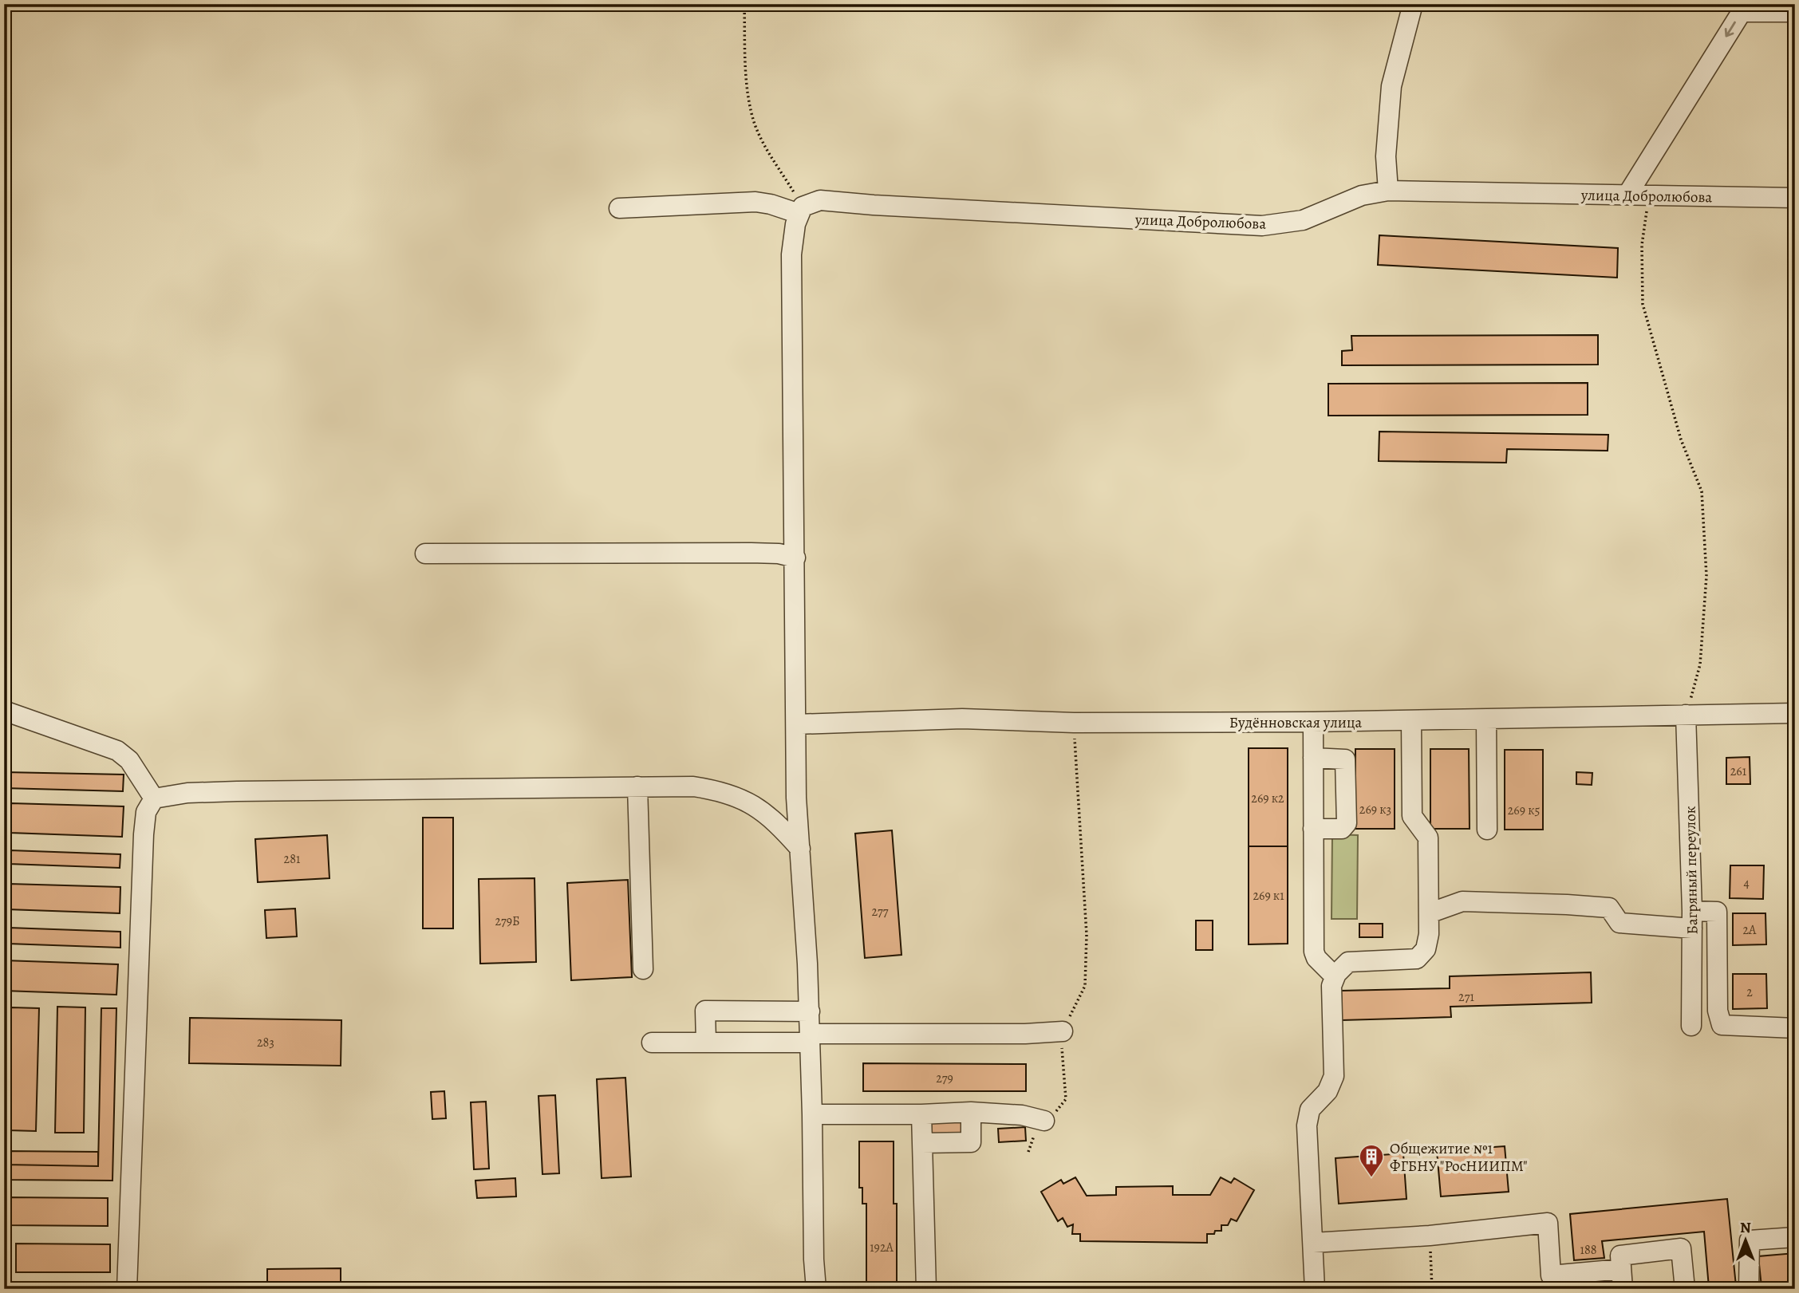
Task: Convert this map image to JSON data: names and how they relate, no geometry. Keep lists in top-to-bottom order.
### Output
{
  "streets": {
    "street": ["улица Добролюбова", "Будённовская улица", "Багряный переулок"]
  },
  "crossings": [
    ["Будённовская улица", "Багряный переулок"]
  ],
  "places": {
    "building": ["Общежитие №1 ФГБНУ \"РосНИИПМ\""]
  },
  "house_numbers": [
    "261",
    "269 к2",
    "269 к3",
    "269 к5",
    "281",
    "4",
    "269 к1",
    "277",
    "279Б",
    "2А",
    "2",
    "271",
    "283",
    "279",
    "192А",
    "188"
  ],
  "north": "top"
}
